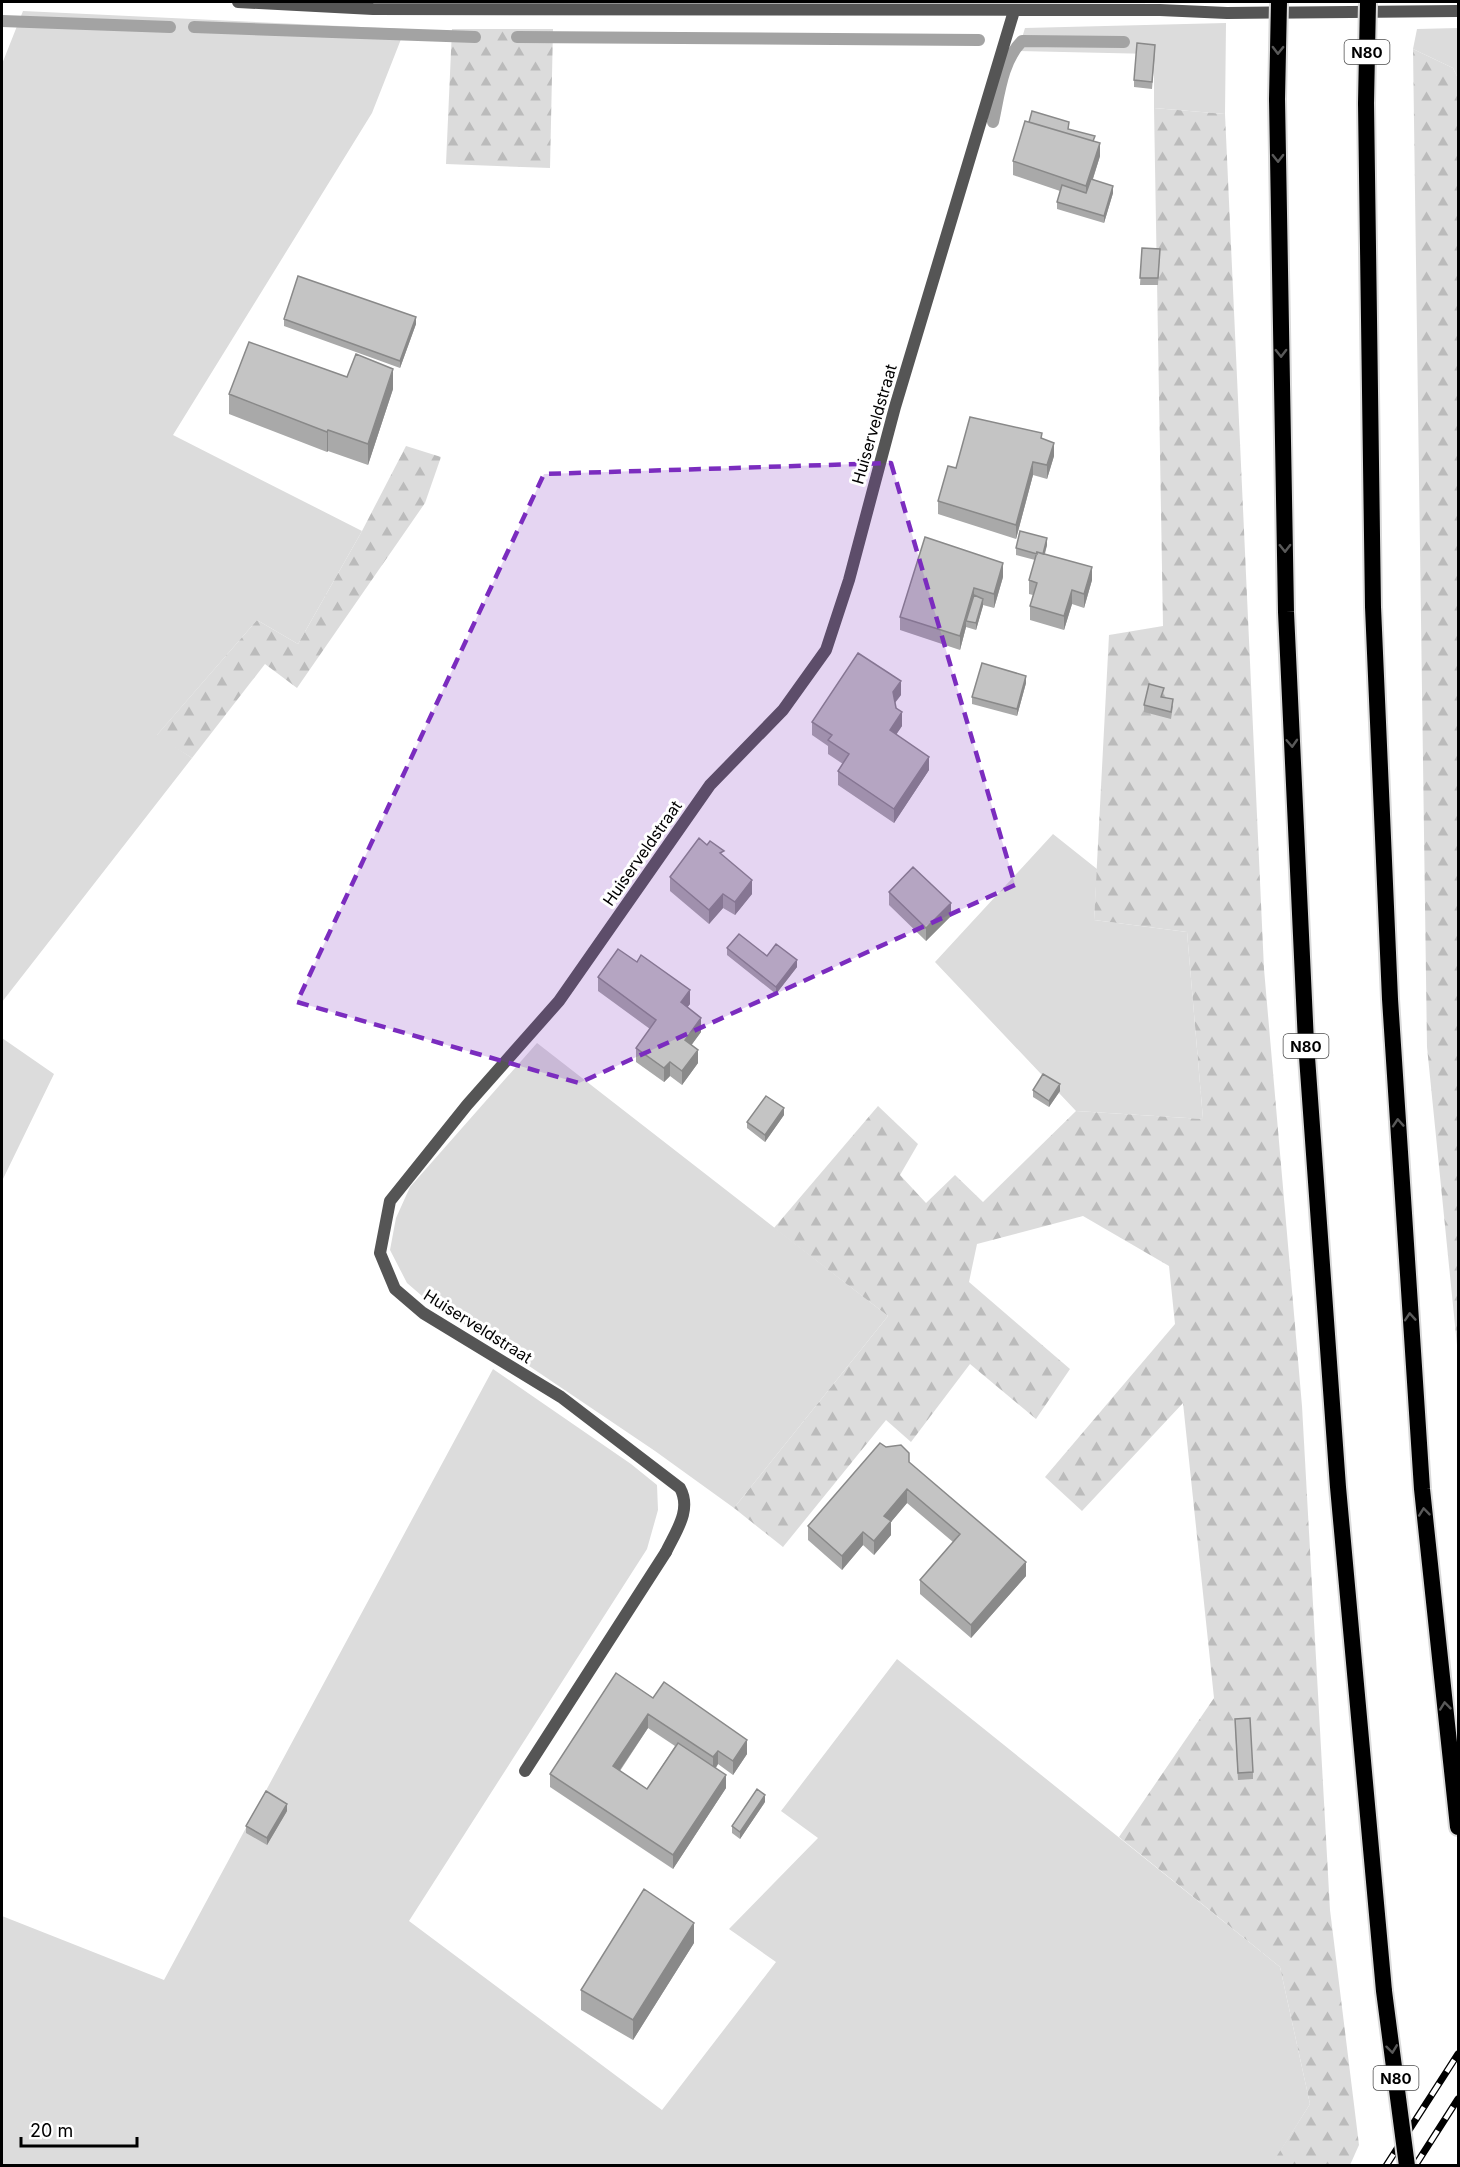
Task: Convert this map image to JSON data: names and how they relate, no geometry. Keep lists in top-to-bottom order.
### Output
{
  "streets": {
    "highway": ["N80"],
    "street": ["Huiserveldstraat"]
  },
  "scale_bar": "20 m"
}
